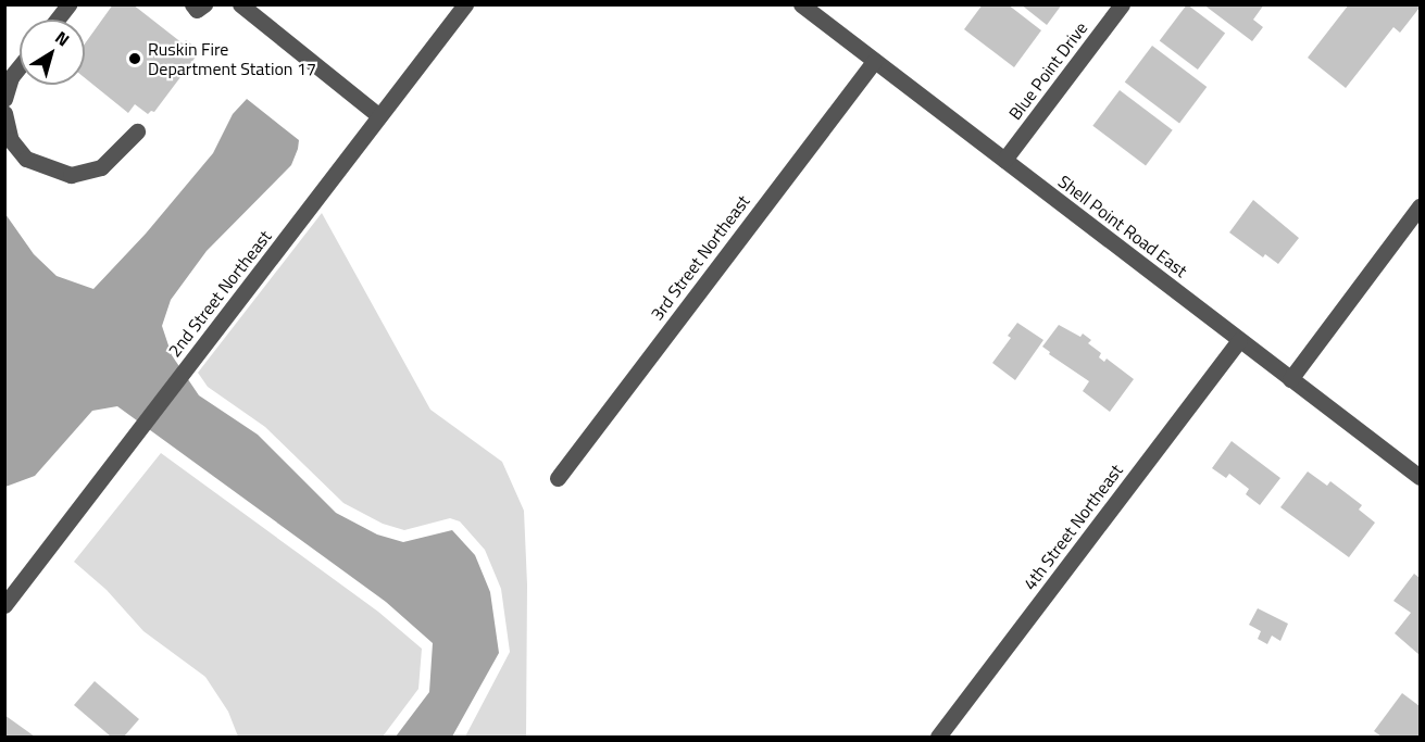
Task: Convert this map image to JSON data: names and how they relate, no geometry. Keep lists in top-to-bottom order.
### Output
{
  "streets": {
    "street": [
      "Blue Point Drive",
      "Shell Point Road East",
      "3rd Street Northeast",
      "2nd Street Northeast",
      "4th Street Northeast"
    ]
  },
  "crossings": [
    ["Blue Point Drive", "Shell Point Road East"],
    ["Shell Point Road East", "3rd Street Northeast"],
    ["Shell Point Road East", "4th Street Northeast"]
  ],
  "places": ["Ruskin Fire Department Station 17"],
  "north": "top right"
}
